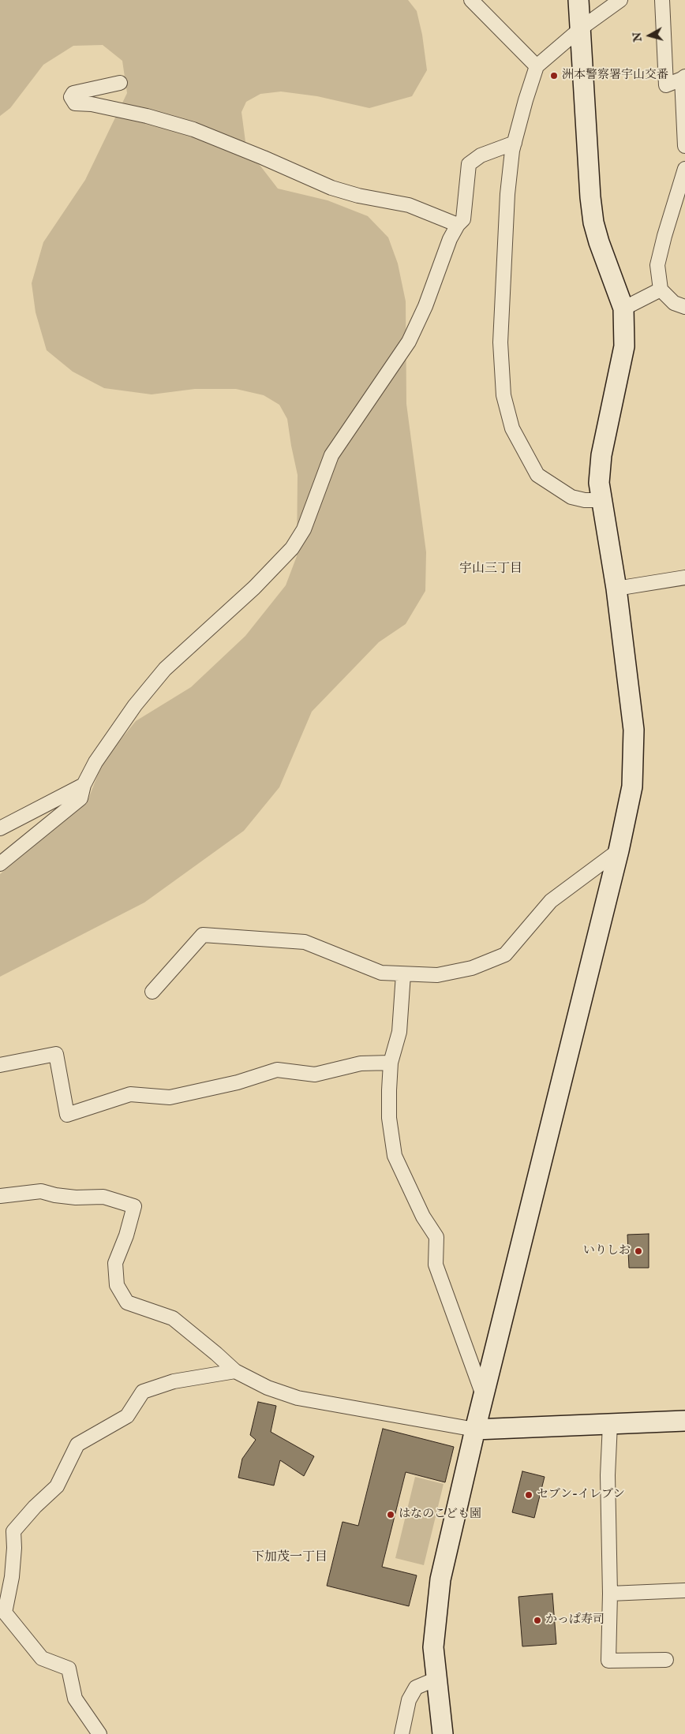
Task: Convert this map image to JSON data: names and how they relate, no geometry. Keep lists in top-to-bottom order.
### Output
{
  "districts": ["宇山三丁目", "下加茂一丁目"],
  "places": [
    "洲本警察署宇山交番",
    "いりしお",
    "セブン-イレブン",
    "はなのこども園",
    "かっぱ寿司"
  ],
  "north": "left"
}
